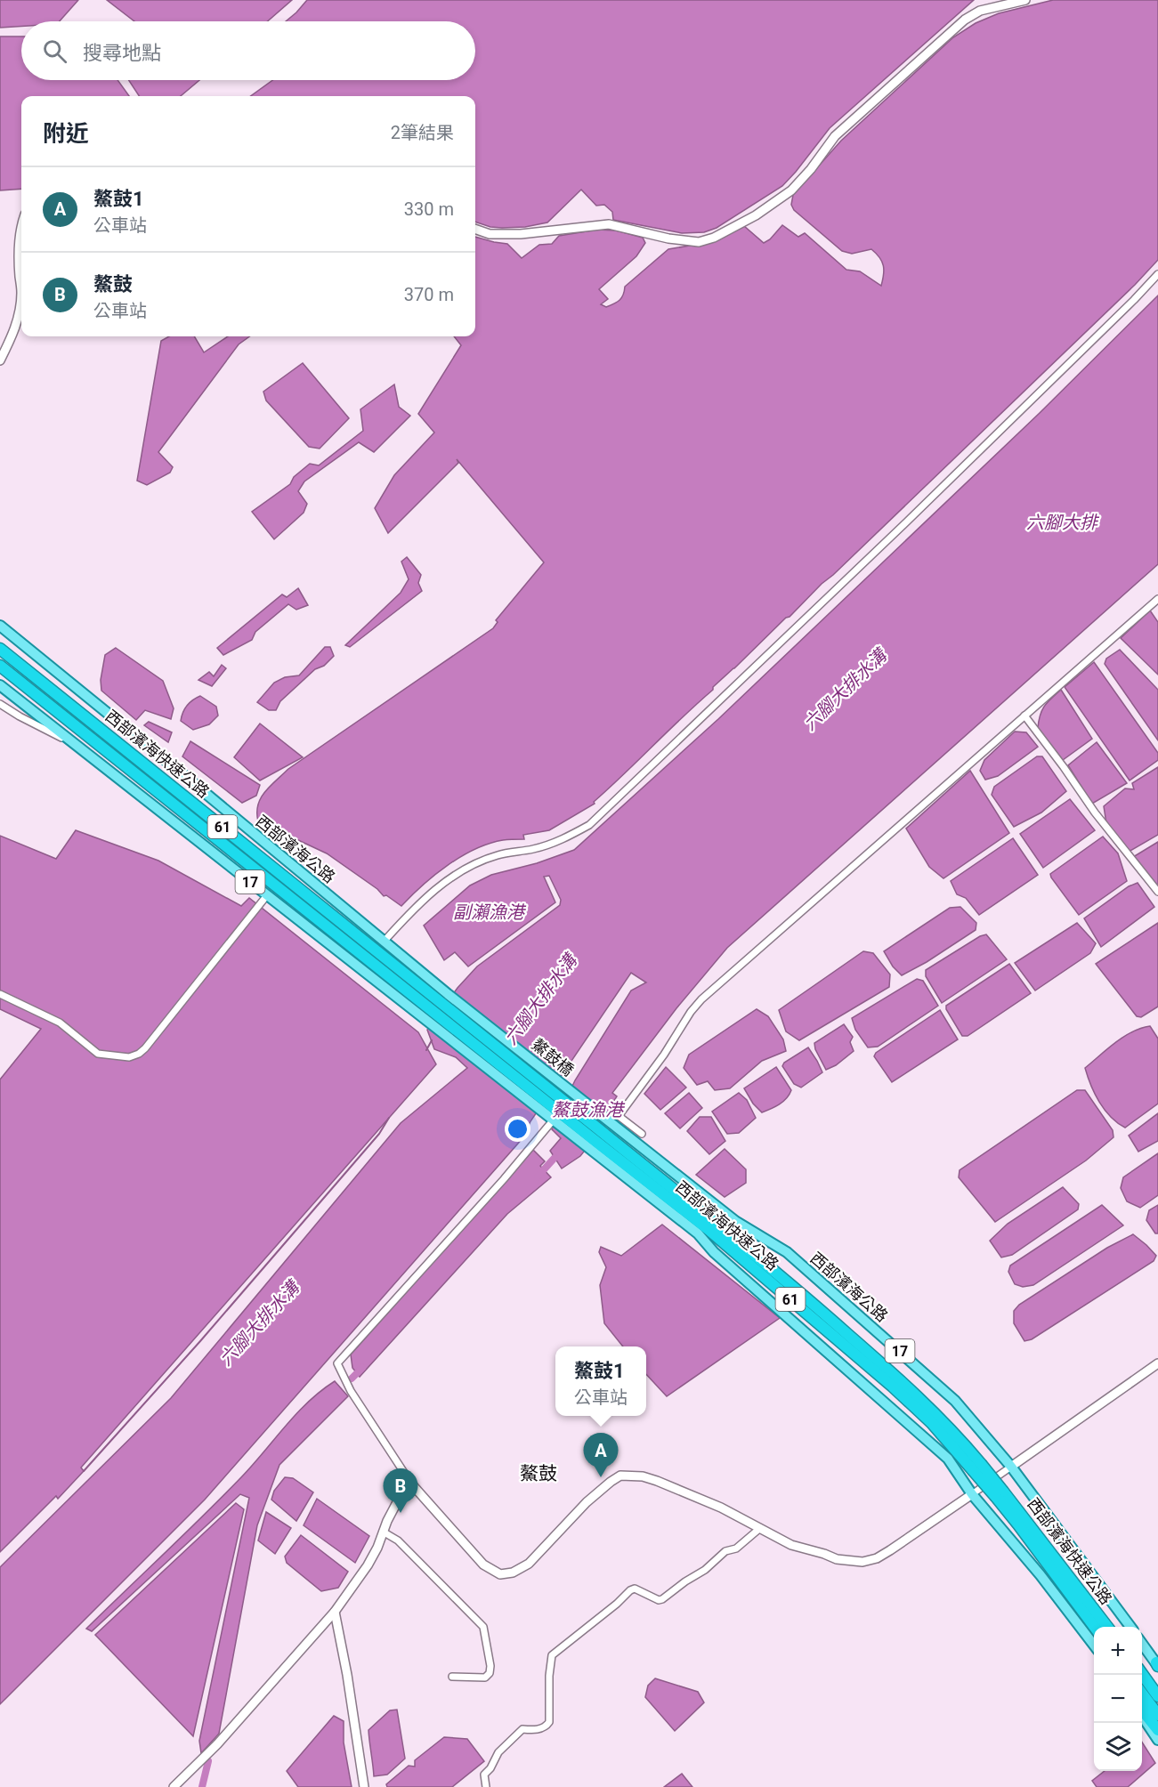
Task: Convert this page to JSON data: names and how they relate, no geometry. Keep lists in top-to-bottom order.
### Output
{
  "streets": {
    "highway": ["西部濱海快速公路", "61", "鰲鼓橋"],
    "main road": ["西部濱海公路", "17"]
  },
  "crossings": [
    ["西部濱海快速公路", "61"],
    ["西部濱海快速公路", "鰲鼓橋"],
    ["西部濱海公路", "鰲鼓橋"]
  ],
  "districts": ["鰲鼓"],
  "water": [
    "六腳大排",
    "六腳大排水溝",
    "副瀨漁港",
    "鰲鼓漁港"
  ],
  "page": {
    "search": "搜尋地點",
    "heading": ["附近", "2筆結果"],
    "list": [
      {
        "mark": "A",
        "name": "鰲鼓1",
        "note": "公車站",
        "value": "330 m"
      },
      {
        "mark": "B",
        "name": "鰲鼓",
        "note": "公車站",
        "value": "370 m"
      }
    ],
    "popup": ["鰲鼓1", "公車站"],
    "pins": ["A", "B"],
    "map_buttons": ["+", "−"]
  }
}
